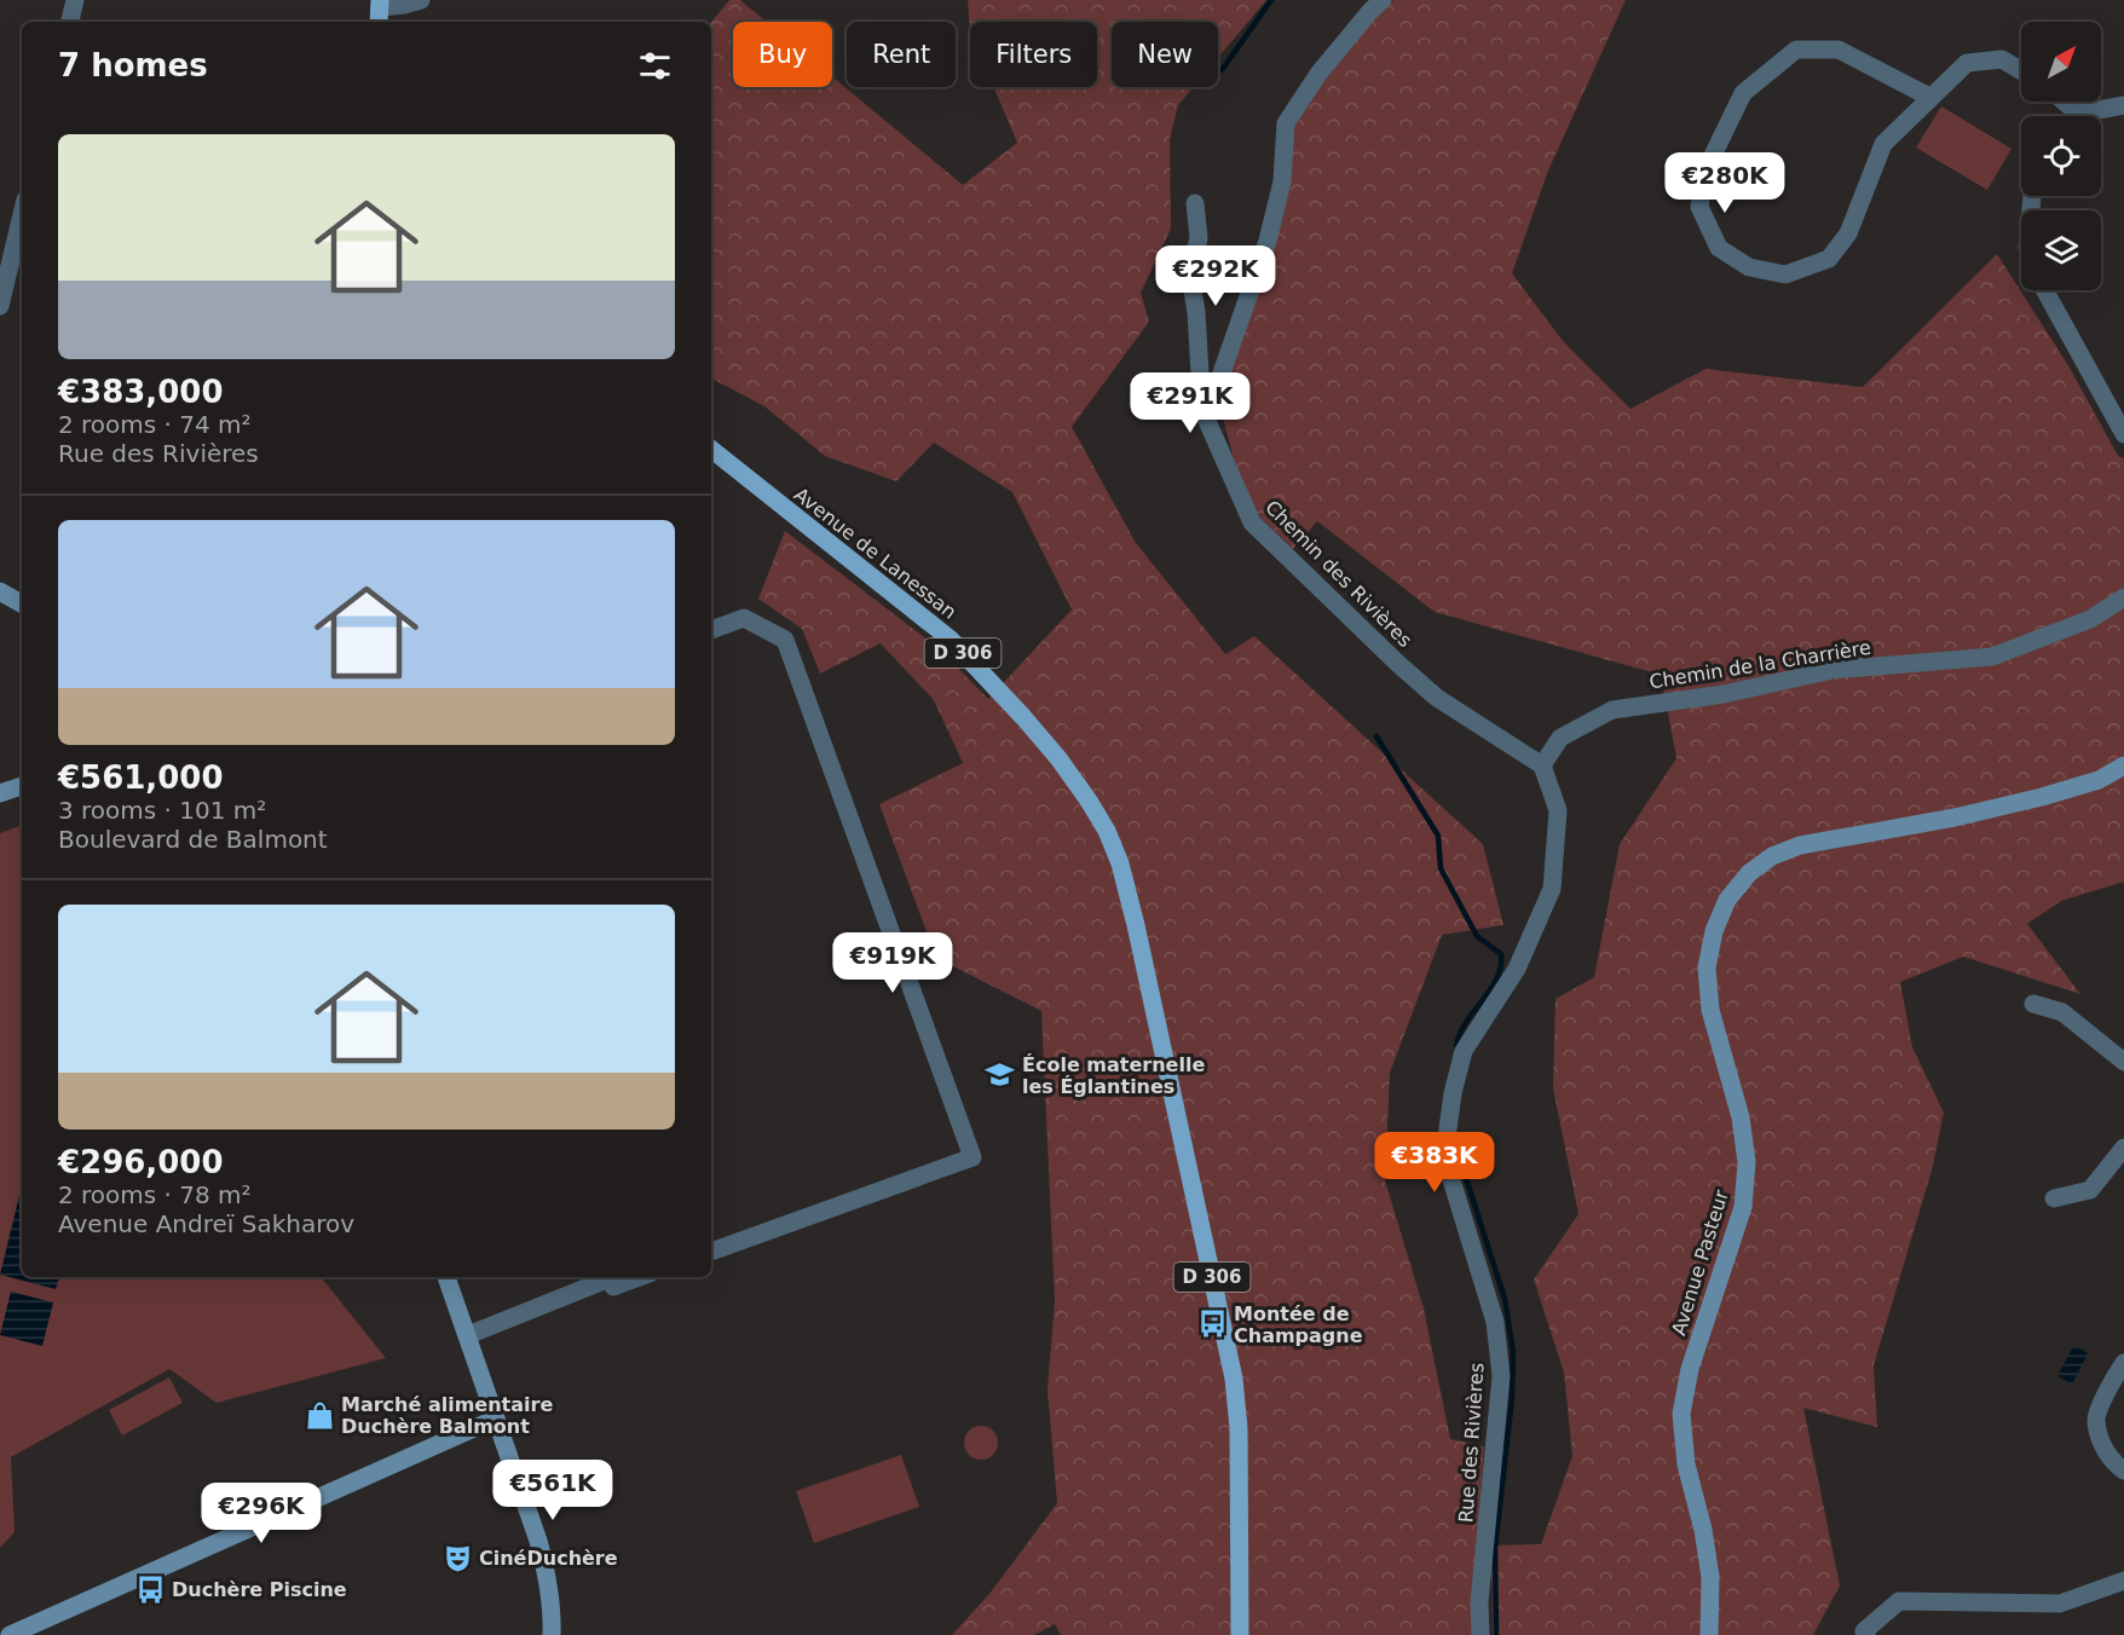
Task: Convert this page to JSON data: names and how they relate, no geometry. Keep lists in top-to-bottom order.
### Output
{
  "streets": {
    "main road": ["Avenue de Lanessan", "D 306", "Avenue Pasteur"],
    "street": ["Chemin des Rivières", "Chemin de la Charrière", "Rue des Rivières"]
  },
  "crossings": [
    ["Chemin des Rivières", "Chemin de la Charrière"],
    ["Chemin des Rivières", "Rue des Rivières"],
    ["Chemin de la Charrière", "Rue des Rivières"]
  ],
  "places": {
    "school or university": ["École maternelle les Églantines"],
    "bus stop": ["Montée de Champagne", "Duchère Piscine"],
    "shop": ["Marché alimentaire Duchère Balmont"],
    "theatre": ["CinéDuchère"]
  },
  "north": "top right",
  "page": {
    "chip": [
      "Buy",
      "Rent",
      "Filters",
      "New"
    ],
    "heading": "7 homes",
    "list": [
      {
        "name": "€383,000",
        "note": "2 rooms · 74 m² · Rue des Rivières"
      },
      {
        "name": "€561,000",
        "note": "3 rooms · 101 m² · Boulevard de Balmont"
      },
      {
        "name": "€296,000",
        "note": "2 rooms · 78 m² · Avenue Andreï Sakharov"
      }
    ],
    "price": [
      "€280K",
      "€292K",
      "€291K",
      "€919K",
      "€383K",
      "€561K",
      "€296K"
    ]
  }
}
